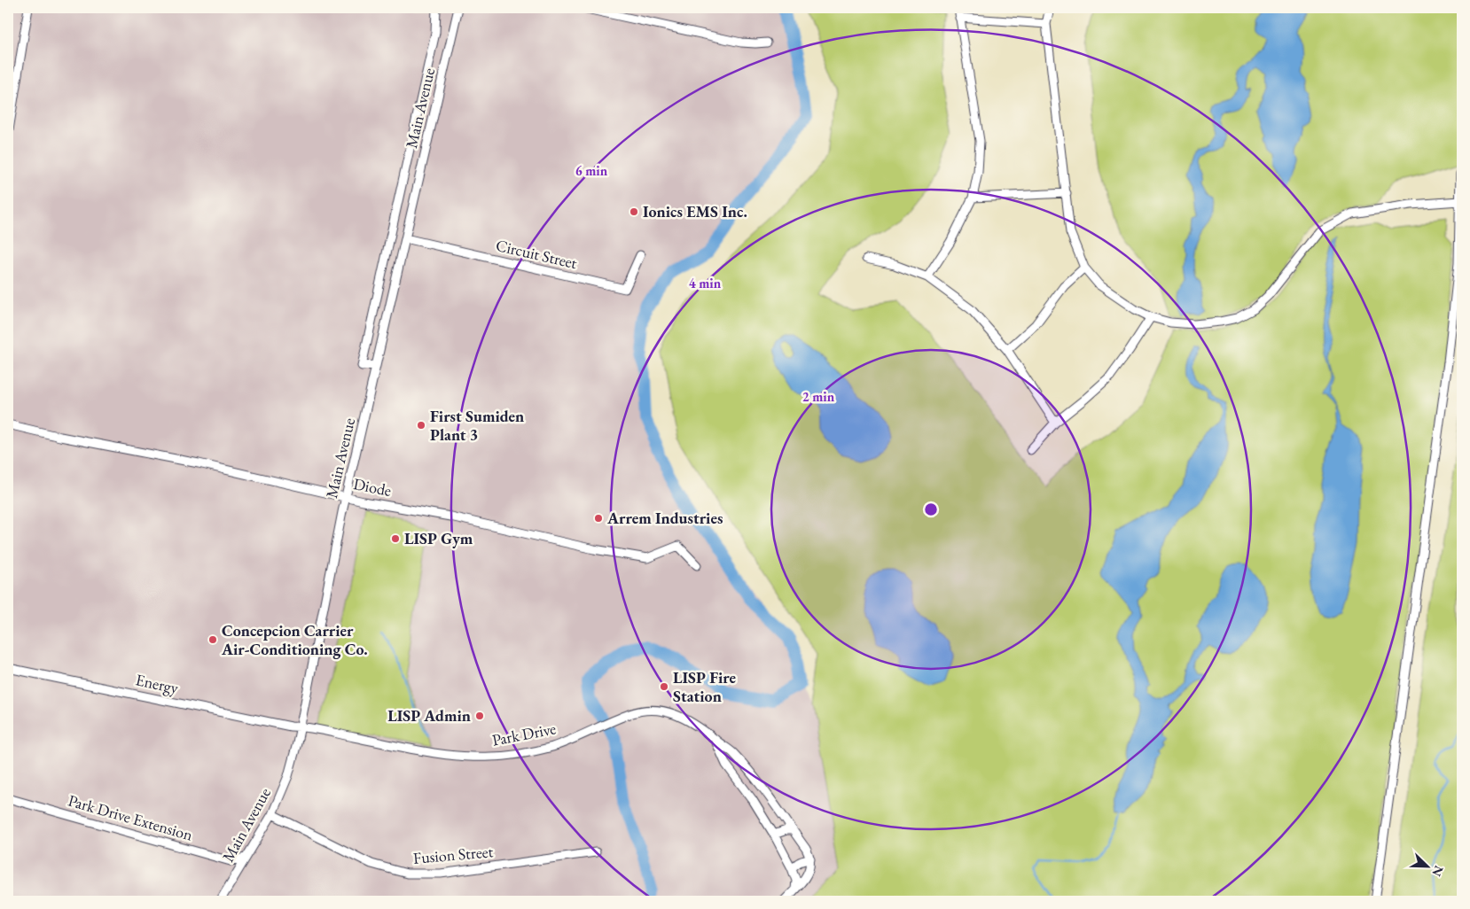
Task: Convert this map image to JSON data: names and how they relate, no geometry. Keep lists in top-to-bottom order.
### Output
{
  "streets": {
    "street": [
      "Main Avenue",
      "Circuit Street",
      "Diode",
      "Energy",
      "Park Drive",
      "Park Drive Extension",
      "Fusion Street"
    ]
  },
  "crossings": [
    ["Main Avenue", "Circuit Street"],
    ["Main Avenue", "Diode"],
    ["Main Avenue", "Energy"],
    ["Main Avenue", "Park Drive"],
    ["Main Avenue", "Park Drive Extension"],
    ["Main Avenue", "Fusion Street"],
    ["Energy", "Park Drive"]
  ],
  "places": [
    "Ionics EMS Inc.",
    "First Sumiden Plant 3",
    "Arrem Industries",
    "LISP Gym",
    "Concepcion Carrier Air-Conditioning Co.",
    "LISP Fire Station",
    "LISP Admin"
  ],
  "north": "bottom right",
  "rings": ["6 min", "4 min", "2 min"]
}
